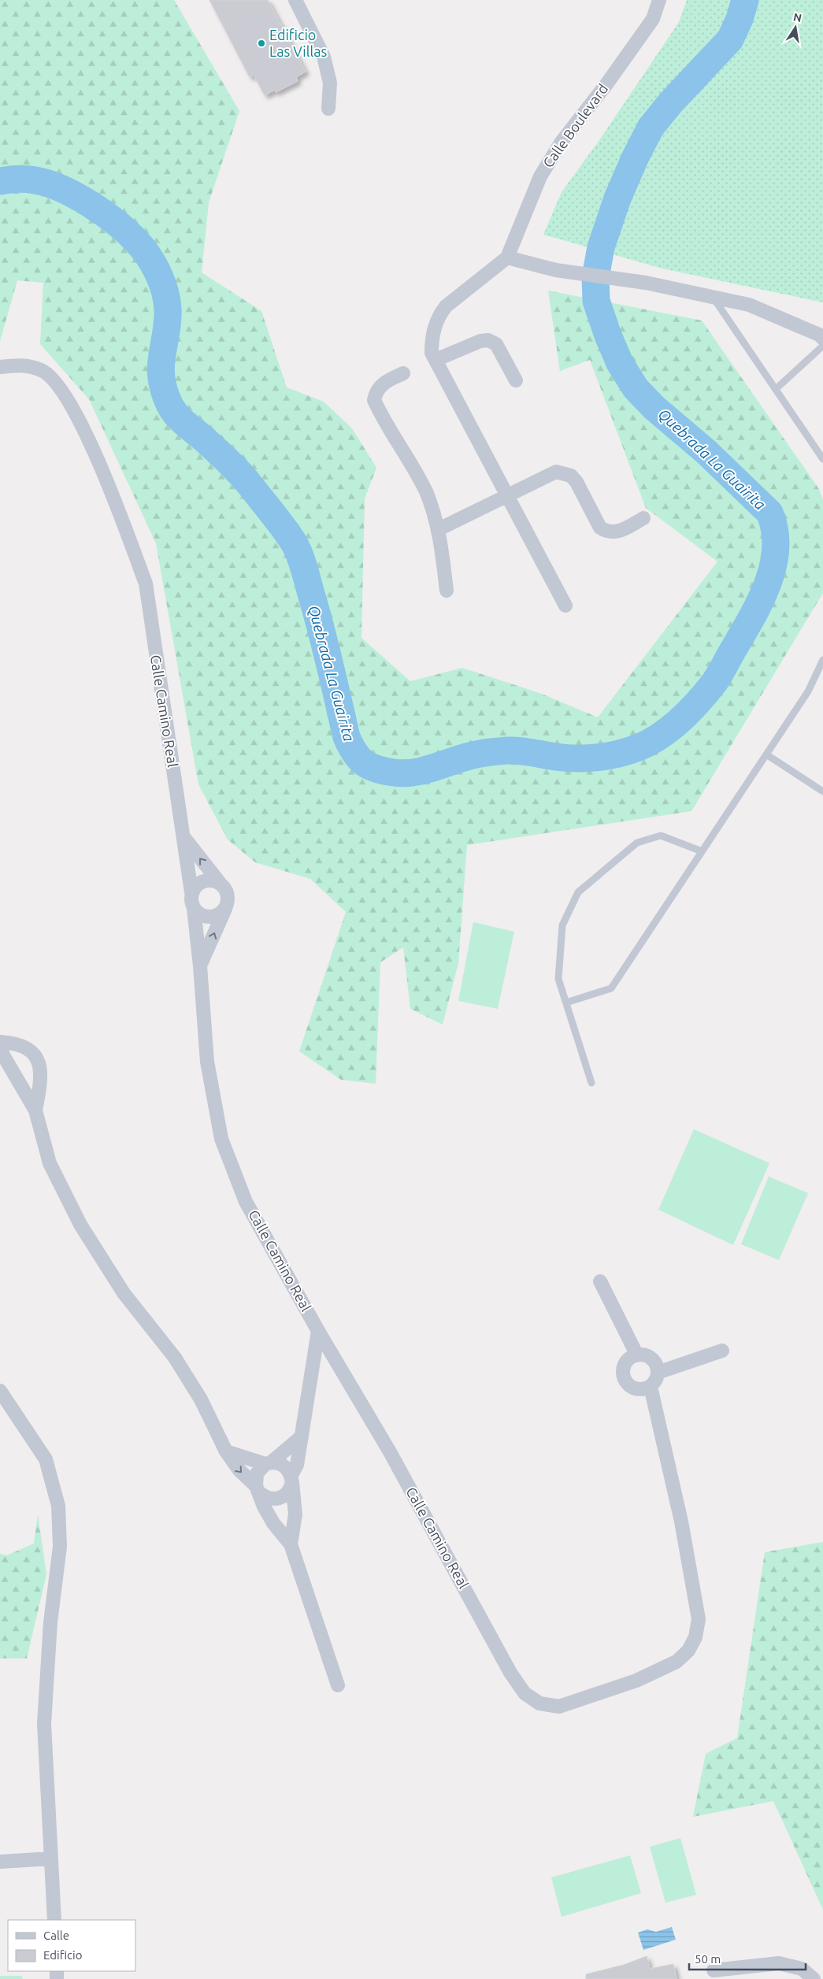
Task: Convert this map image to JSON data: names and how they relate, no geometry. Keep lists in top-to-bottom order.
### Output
{
  "streets": {
    "street": ["Calle Boulevard", "Calle Camino Real"]
  },
  "water": ["Quebrada La Guairita"],
  "places": ["Edificio Las Villas"],
  "legend": ["Calle", "Edificio"],
  "scale_bar": "50 m",
  "north": "top"
}
